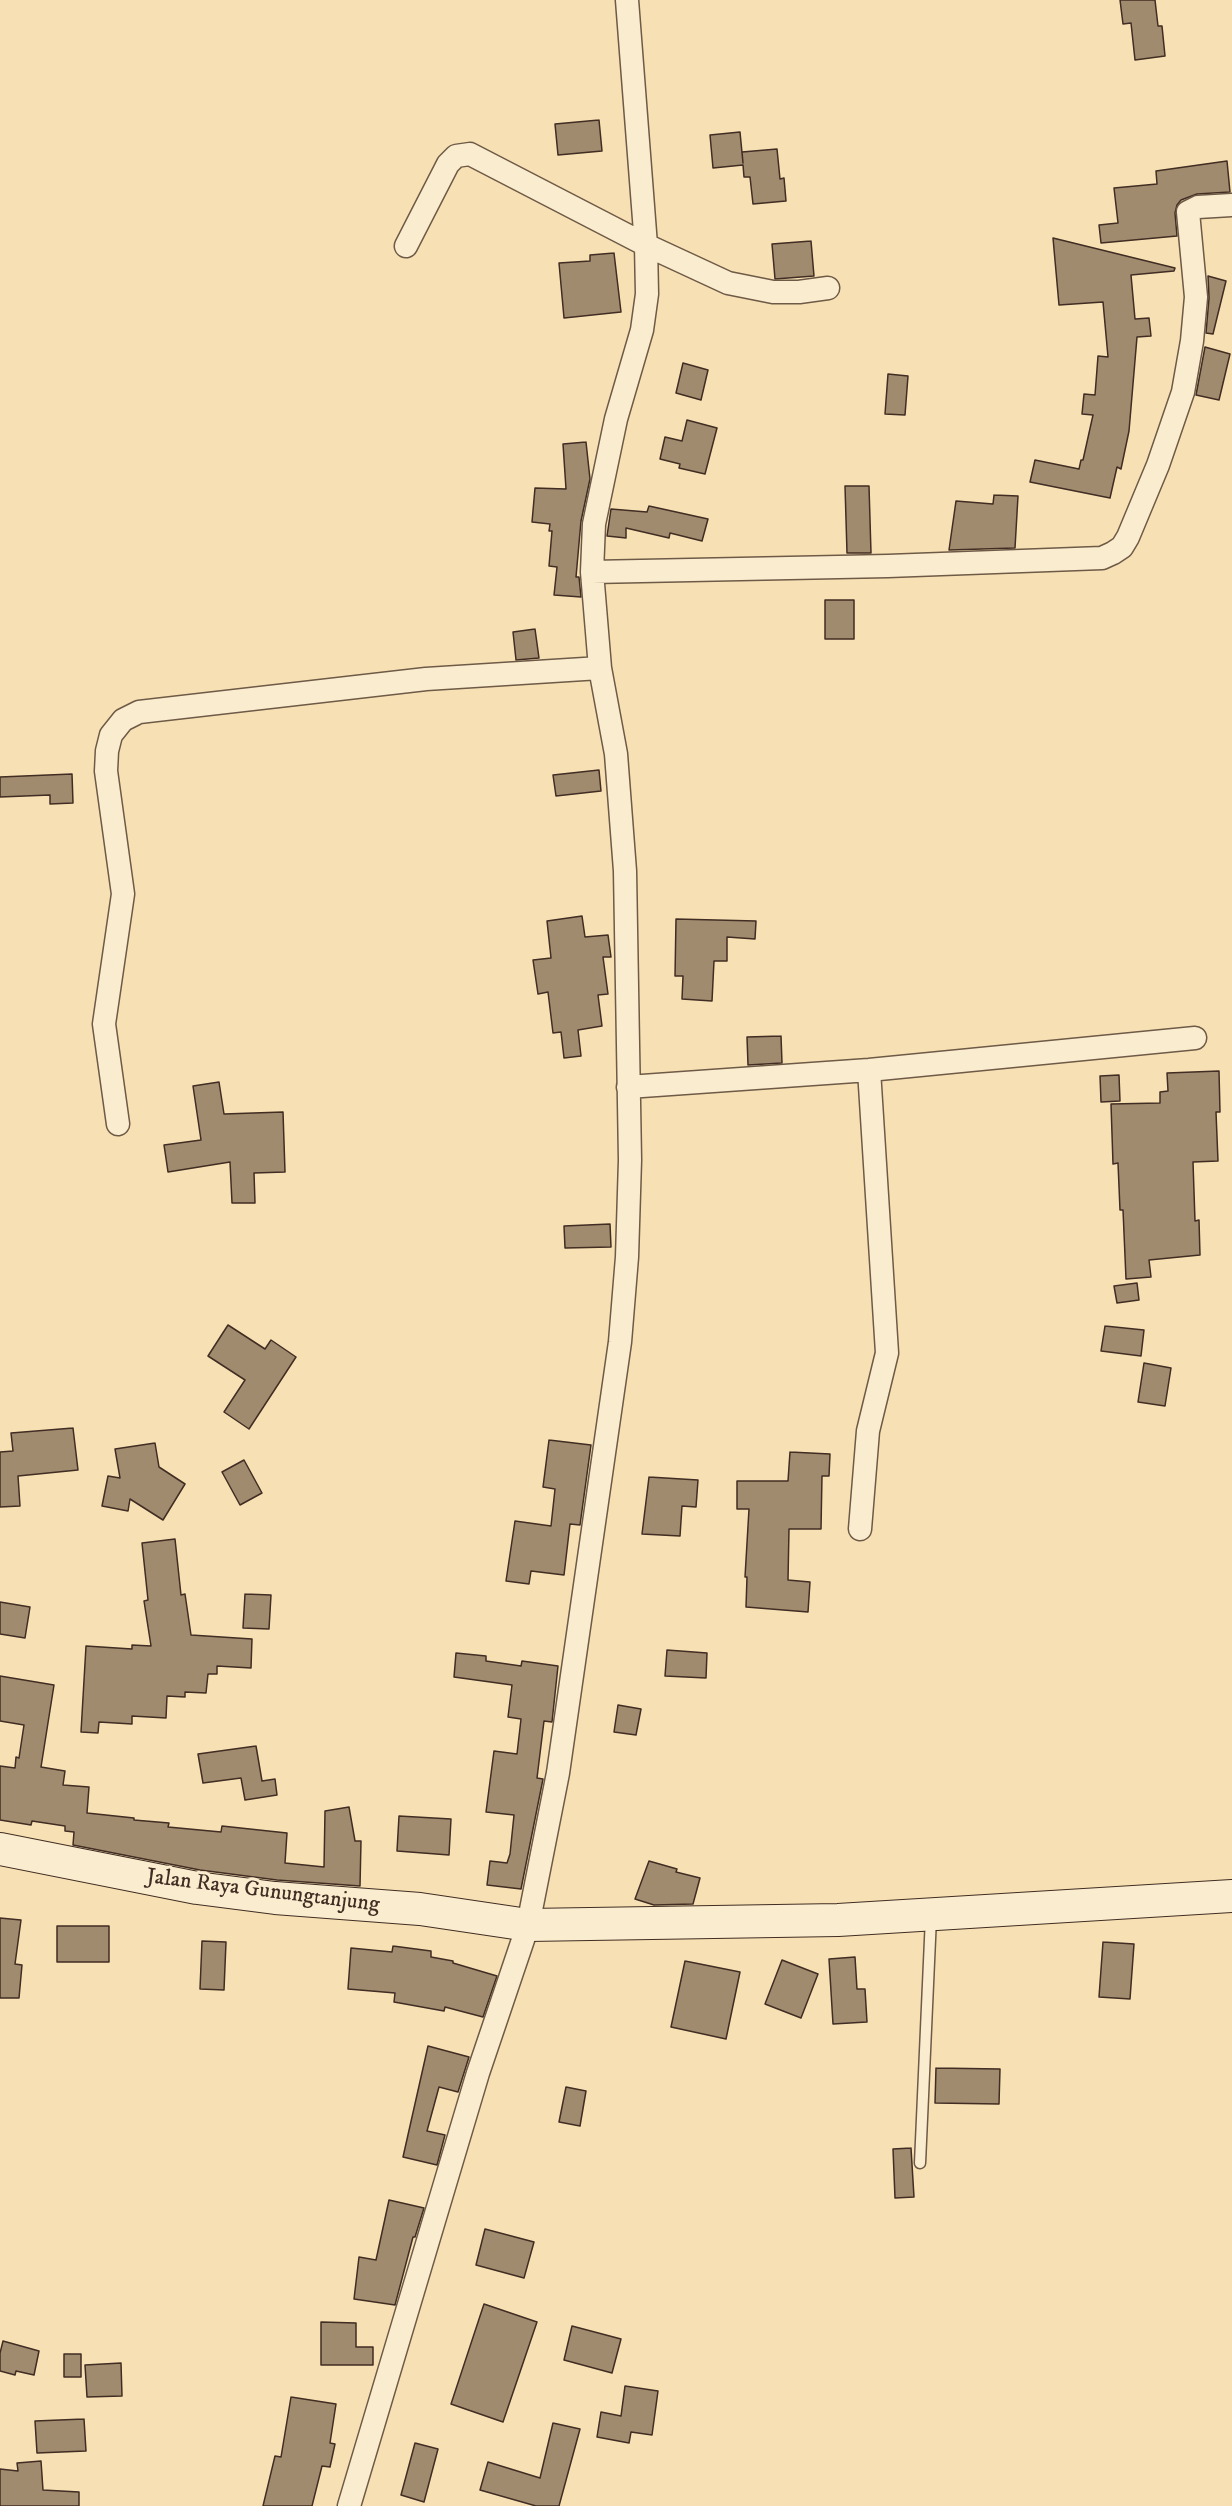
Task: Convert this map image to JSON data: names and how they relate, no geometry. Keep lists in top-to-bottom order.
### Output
{
  "streets": {
    "main road": ["Jalan Raya Gunungtanjung"]
  }
}
